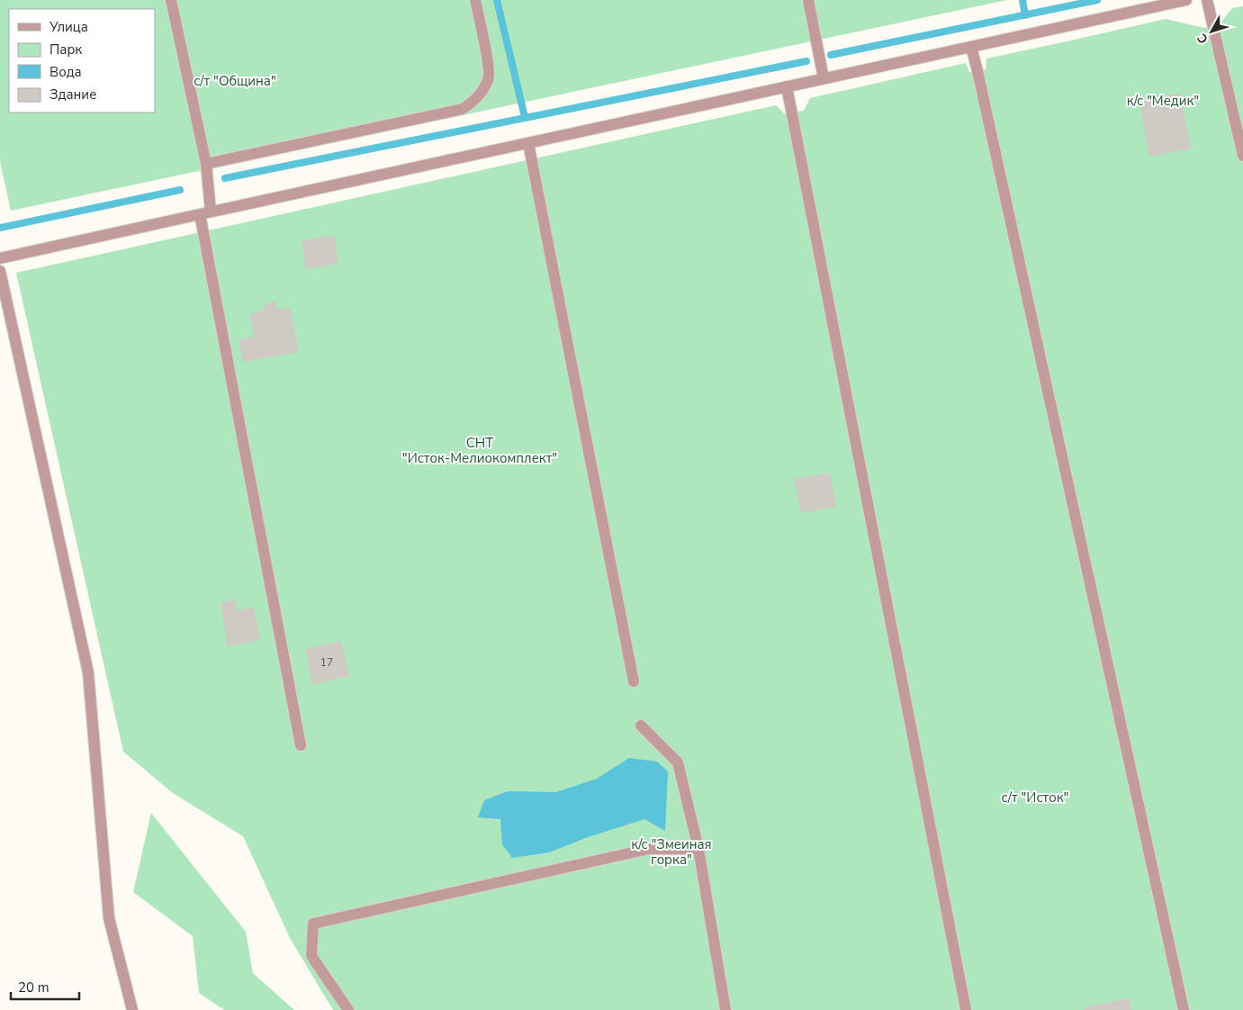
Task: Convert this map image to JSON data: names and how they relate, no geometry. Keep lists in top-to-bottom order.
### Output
{
  "parks": [
    "с/т \"Община\"",
    "к/с \"Медик\"",
    "СНТ \"Исток-Мелиокомплект\"",
    "с/т \"Исток\"",
    "к/с \"Змеиная горка\""
  ],
  "house_numbers": ["17"],
  "legend": [
    "Улица",
    "Парк",
    "Вода",
    "Здание"
  ],
  "scale_bar": "20 m",
  "north": "bottom left"
}
